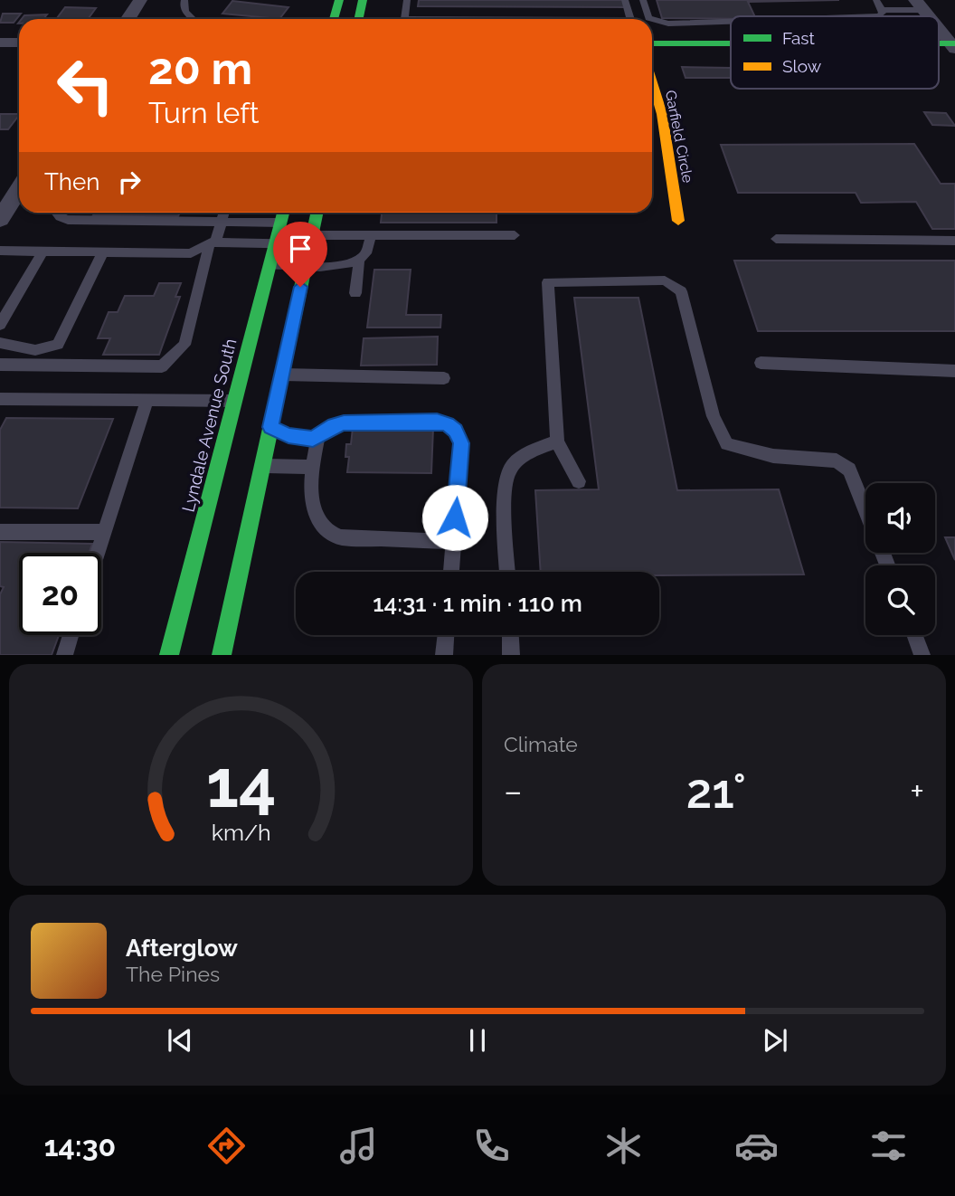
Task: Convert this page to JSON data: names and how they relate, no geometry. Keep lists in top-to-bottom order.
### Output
{
  "streets": {
    "main road": ["Garfield Circle", "Lyndale Avenue South"]
  },
  "legend": ["Fast", "Slow"],
  "page": {
    "turn": ["20 m", "Turn left"],
    "then": "Then",
    "limit": "20",
    "trip": "14:31 · 1 min · 110 m",
    "tile": "Climate",
    "heat": ["−", "21°", "+"],
    "song": ["Afterglow", "The Pines"],
    "tabs": "14:30",
    "gauge": ["14", "km/h"]
  }
}
